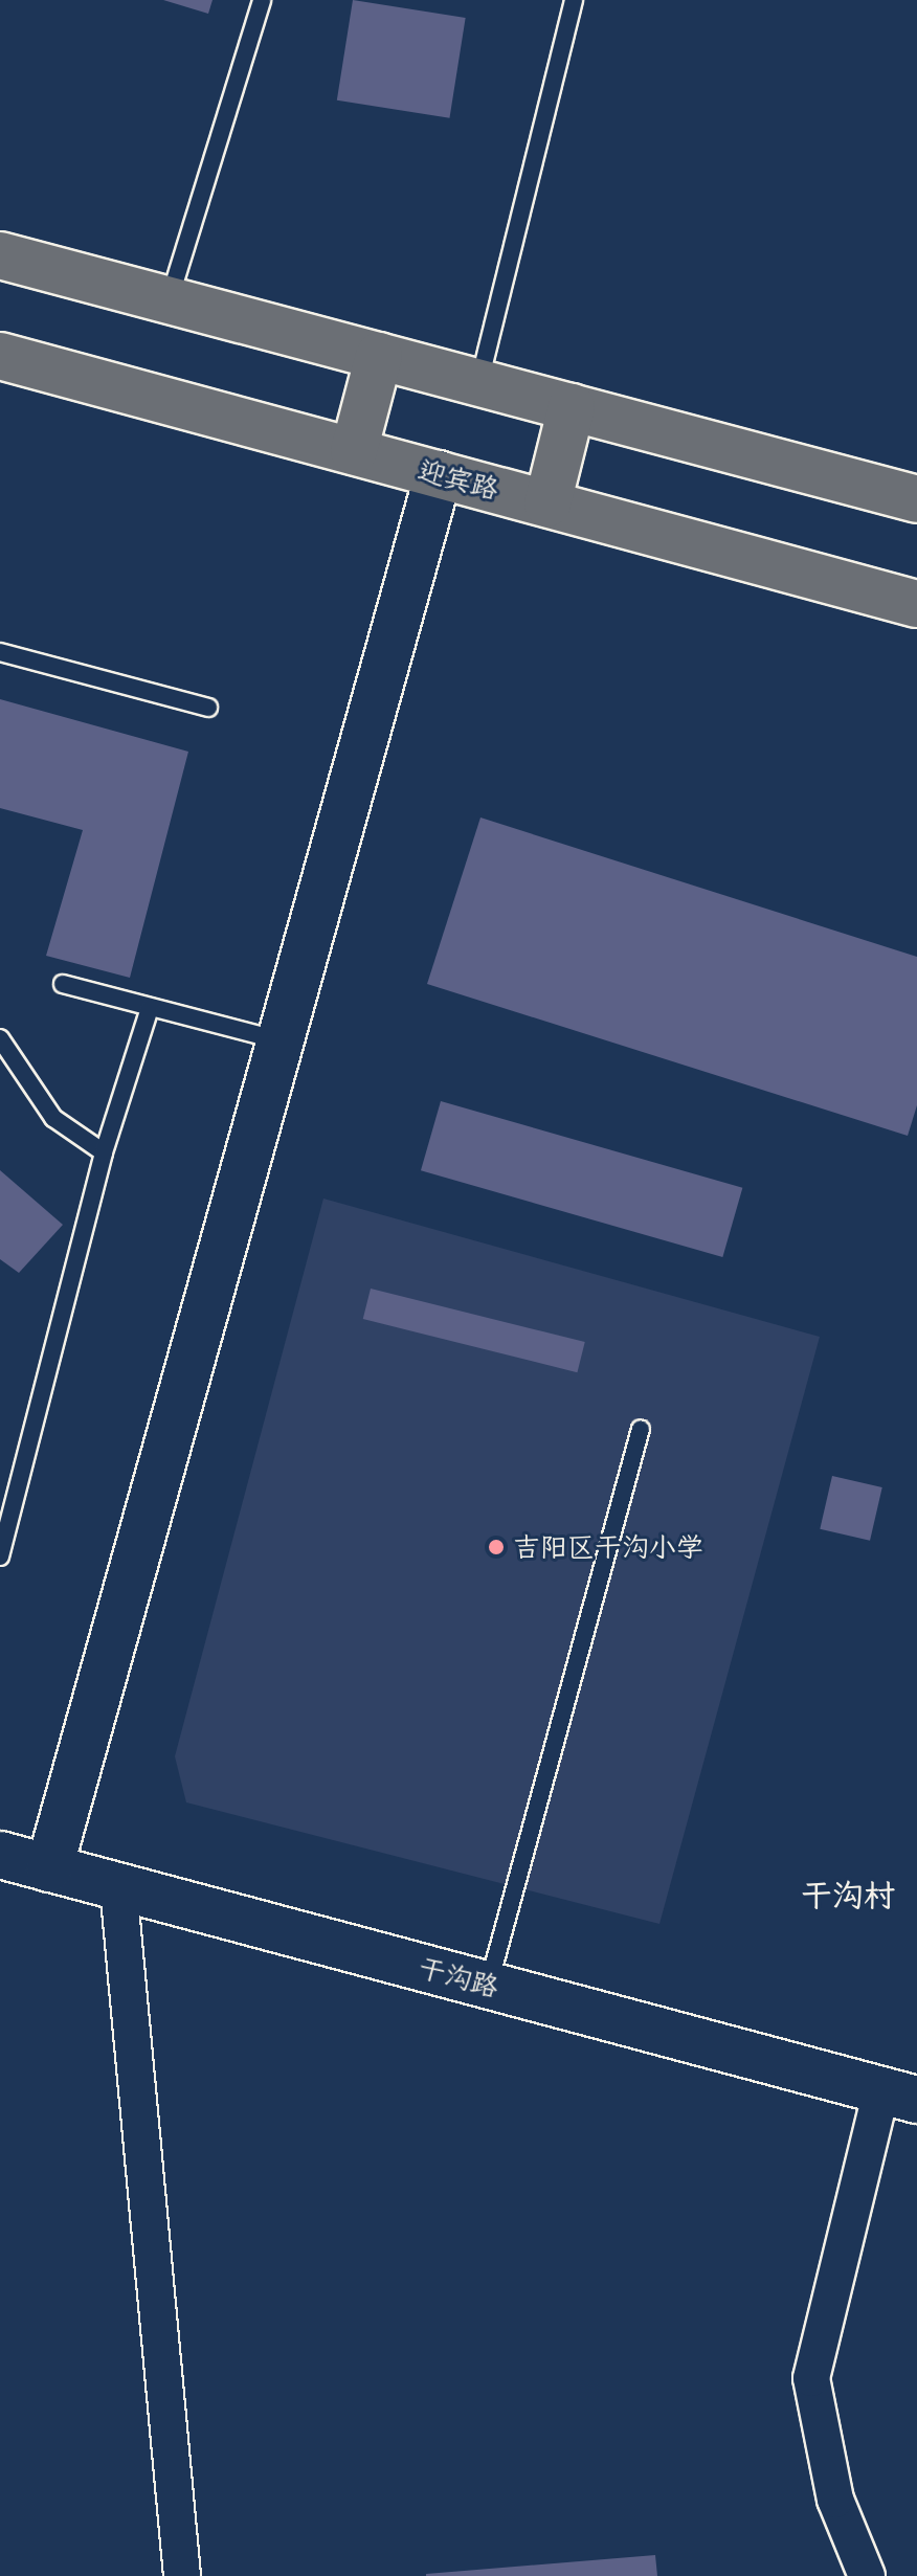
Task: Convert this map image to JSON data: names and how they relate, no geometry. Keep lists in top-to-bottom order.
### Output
{
  "streets": {
    "highway": ["迎宾路"],
    "street": ["干沟路"]
  },
  "districts": ["干沟村"],
  "places": ["吉阳区干沟小学"]
}
